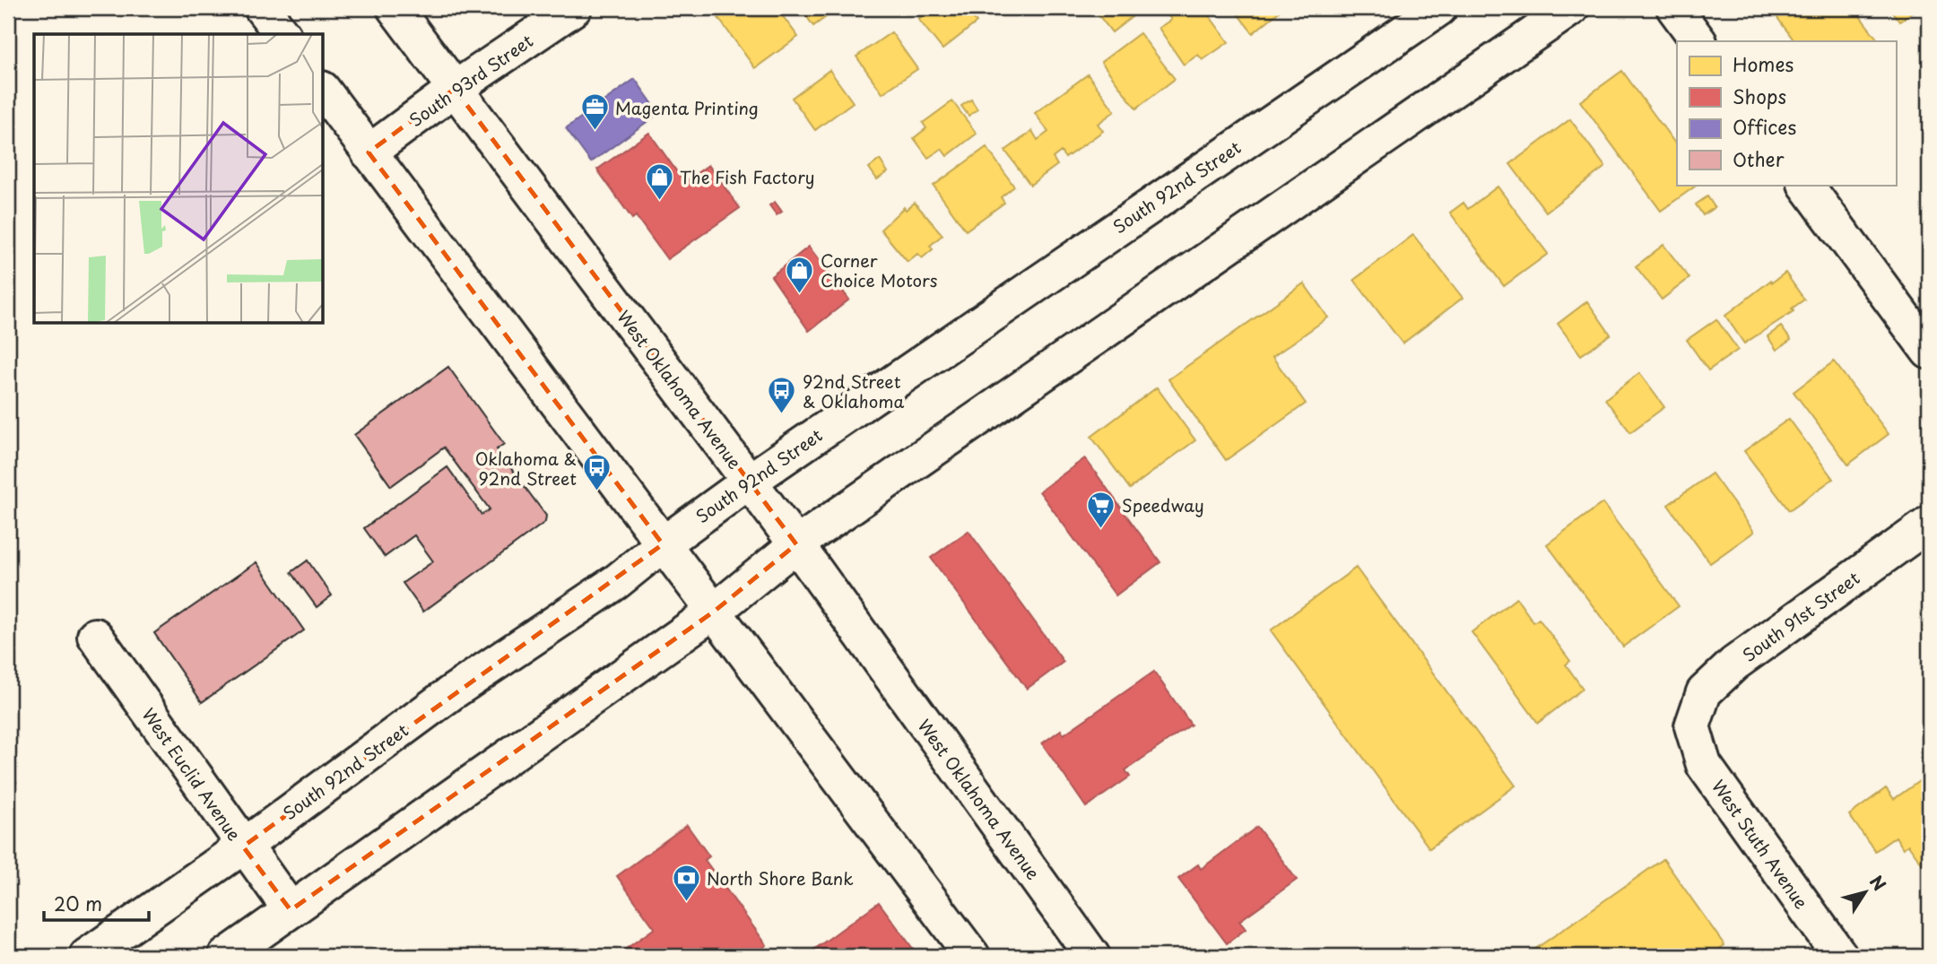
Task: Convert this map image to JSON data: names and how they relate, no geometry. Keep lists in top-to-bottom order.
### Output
{
  "streets": {
    "main road": [
      "South 93rd Street",
      "South 92nd Street",
      "West Oklahoma Avenue",
      "South 91st Street",
      "West Euclid Avenue",
      "West Stuth Avenue"
    ]
  },
  "crossings": [
    ["South 93rd Street", "West Oklahoma Avenue"],
    ["South 92nd Street", "West Oklahoma Avenue"],
    ["South 92nd Street", "West Euclid Avenue"],
    ["South 91st Street", "West Stuth Avenue"]
  ],
  "places": {
    "office": ["Magenta Printing"],
    "shop": ["The Fish Factory", "Corner Choice Motors"],
    "bus stop": ["92nd Street & Oklahoma", "Oklahoma & 92nd Street"],
    "supermarket": ["Speedway"],
    "bank": ["North Shore Bank"]
  },
  "legend": [
    "Homes",
    "Shops",
    "Offices",
    "Other"
  ],
  "scale_bar": "20 m",
  "north": "top right"
}
